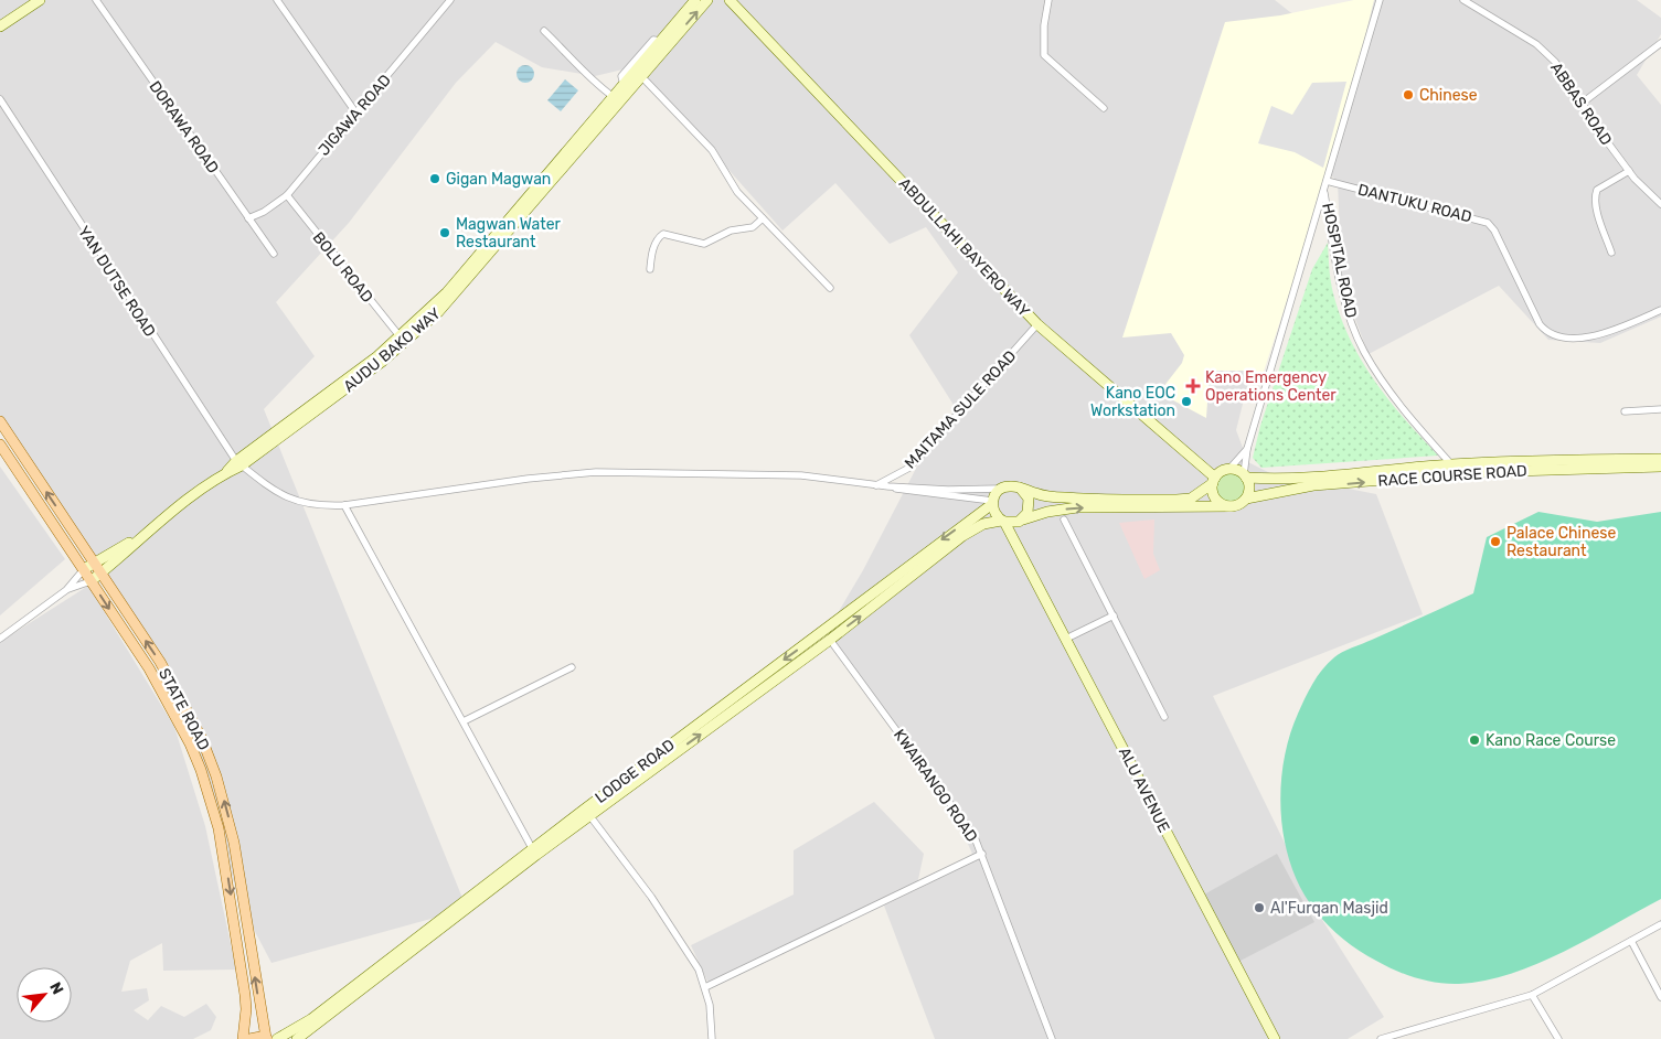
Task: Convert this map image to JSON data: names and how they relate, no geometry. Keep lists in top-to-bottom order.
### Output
{
  "streets": {
    "main road": ["STATE ROAD"],
    "street": [
      "ABBAS ROAD",
      "JIGAWA ROAD",
      "DORAWA ROAD",
      "DANTUKU ROAD",
      "ABDULLAHI BAYERO WAY",
      "HOSPITAL ROAD",
      "BOLU ROAD",
      "YAN DUTSE ROAD",
      "AUDU BAKO WAY",
      "MAITAMA SULE ROAD",
      "RACE COURSE ROAD",
      "LODGE ROAD",
      "KWAIRANGO ROAD",
      "ALU AVENUE"
    ]
  },
  "crossings": [
    ["JIGAWA ROAD", "DORAWA ROAD"],
    ["JIGAWA ROAD", "BOLU ROAD"],
    ["DANTUKU ROAD", "HOSPITAL ROAD"],
    ["ABDULLAHI BAYERO WAY", "HOSPITAL ROAD"],
    ["ABDULLAHI BAYERO WAY", "MAITAMA SULE ROAD"],
    ["ABDULLAHI BAYERO WAY", "RACE COURSE ROAD"],
    ["HOSPITAL ROAD", "RACE COURSE ROAD"],
    ["BOLU ROAD", "AUDU BAKO WAY"],
    ["YAN DUTSE ROAD", "AUDU BAKO WAY"],
    ["YAN DUTSE ROAD", "MAITAMA SULE ROAD"],
    ["AUDU BAKO WAY", "STATE ROAD"],
    ["LODGE ROAD", "KWAIRANGO ROAD"],
    ["LODGE ROAD", "ALU AVENUE"]
  ],
  "places": {
    "other": [
      "Chinese",
      "Gigan Magwan",
      "Magwan Water Restaurant",
      "Kano EOC Workstation",
      "Palace Chinese Restaurant",
      "Kano Race Course",
      "Al'Furqan Masjid"
    ],
    "health": ["Kano Emergency Operations Center"]
  },
  "north": "top right"
}
